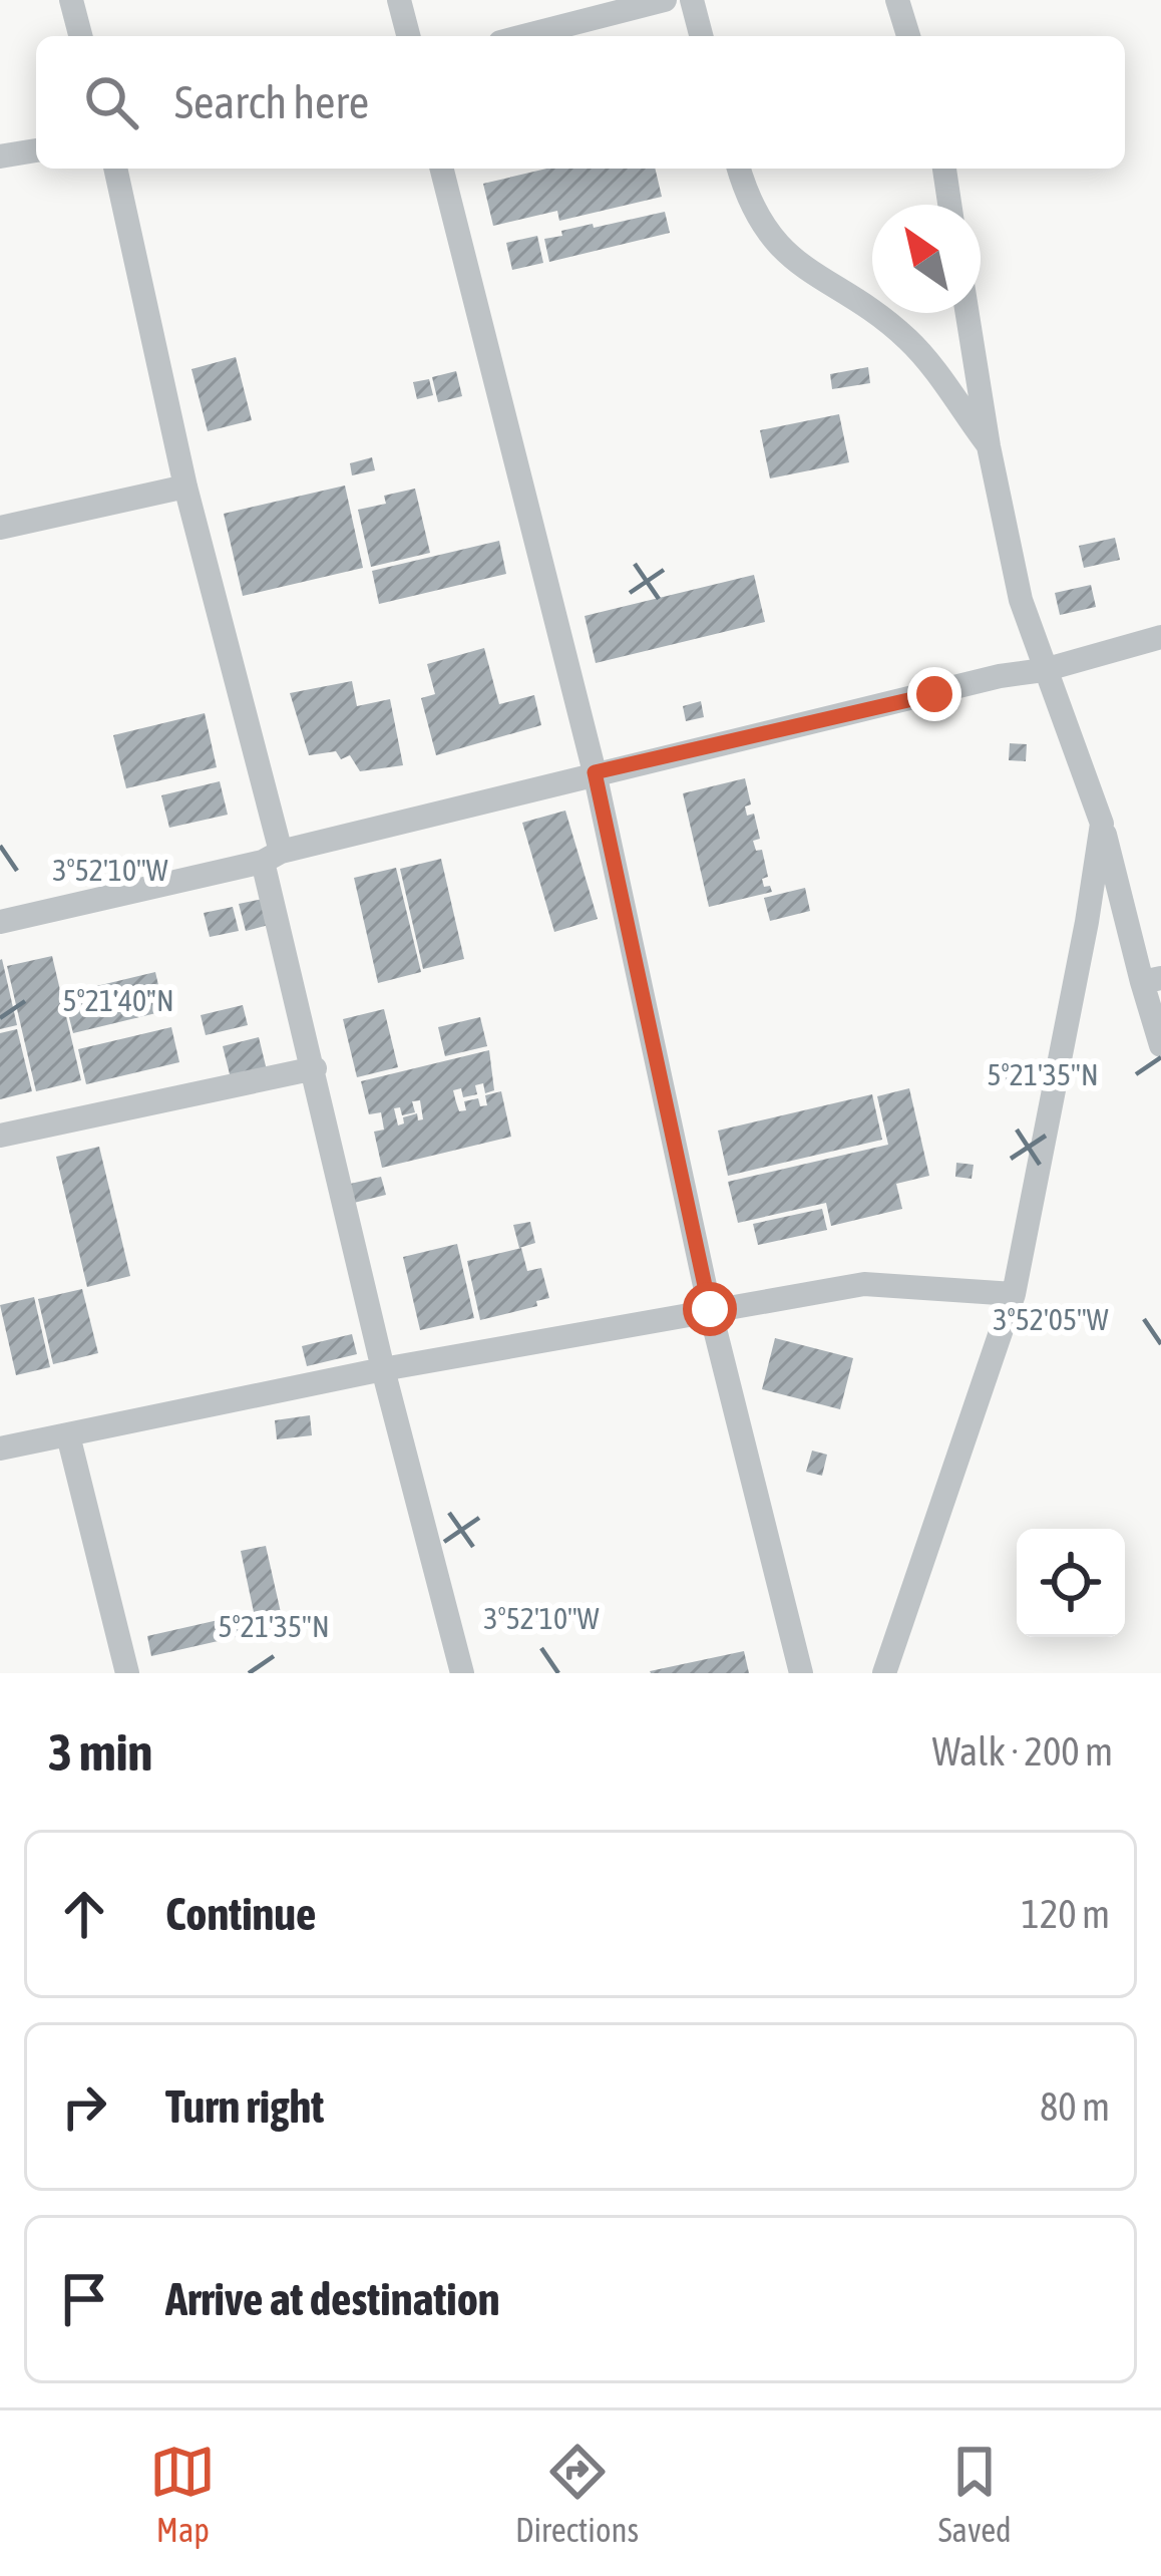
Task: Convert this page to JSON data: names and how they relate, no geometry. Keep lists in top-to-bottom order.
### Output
{
  "north": "top left",
  "page": {
    "search": "Search here",
    "heading": ["3 min", "Walk · 200 m"],
    "list": [
      ["Continue", "120 m"],
      ["Turn right", "80 m"],
      "Arrive at destination"
    ],
    "nav": ["Map", "Directions", "Saved"]
  },
  "coordinates": [
    "3°52'10\"W",
    "5°21'40\"N",
    "5°21'35\"N",
    "3°52'05\"W"
  ]
}
